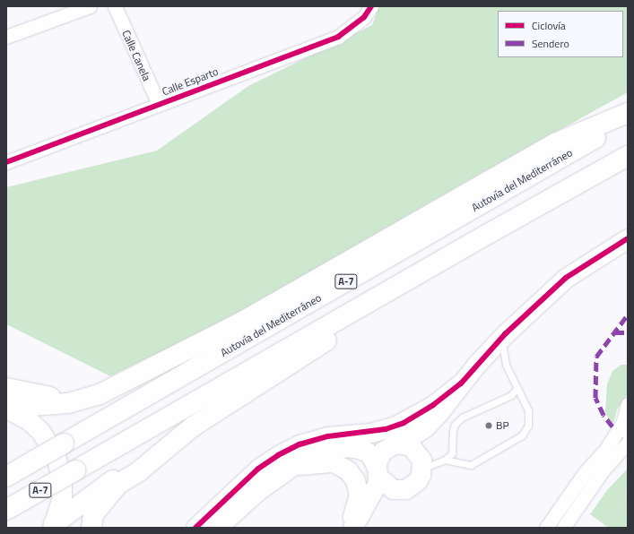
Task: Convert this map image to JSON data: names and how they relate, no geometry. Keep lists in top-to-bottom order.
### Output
{
  "streets": {
    "highway": ["Autovía del Mediterráneo", "A-7"],
    "street": ["Calle Canela", "Calle Esparto"]
  },
  "crossings": [
    ["Calle Canela", "Calle Esparto"]
  ],
  "places": ["BP"],
  "legend": ["Ciclovía", "Sendero"]
}
